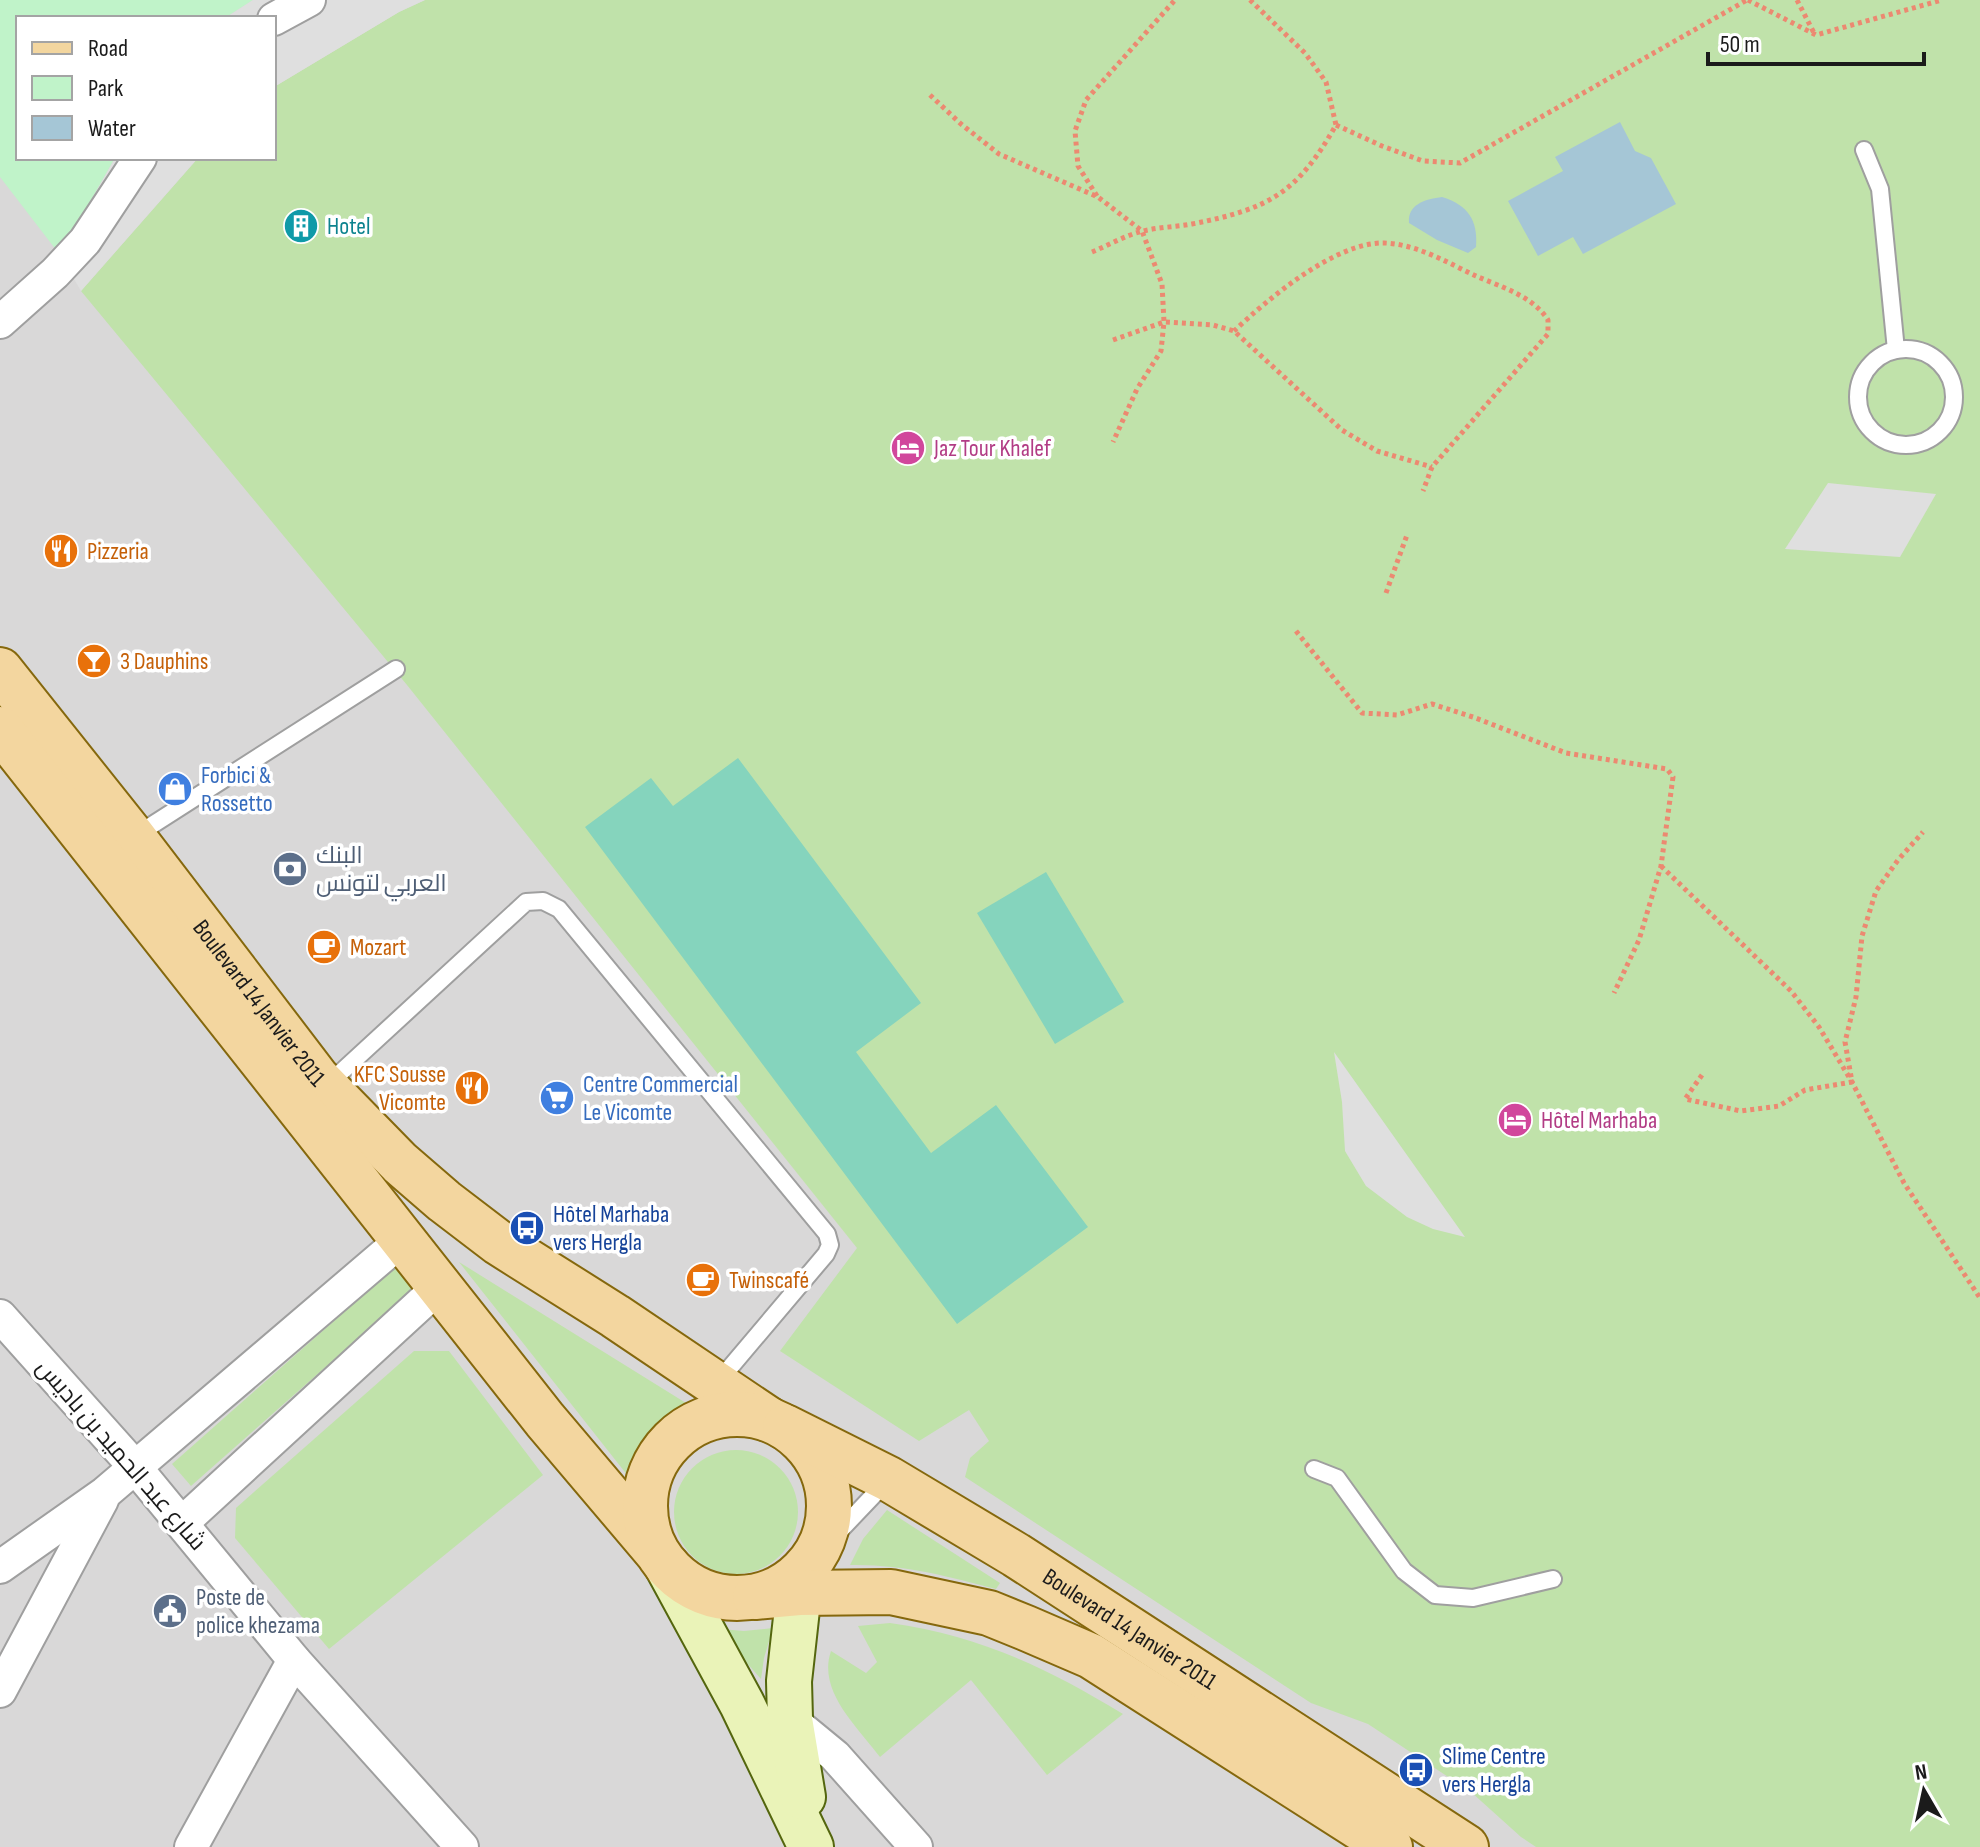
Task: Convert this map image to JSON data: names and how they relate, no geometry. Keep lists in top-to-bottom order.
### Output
{
  "streets": {
    "main road": ["Boulevard 14 Janvier 2011"],
    "street": ["شارع عبد الحميد بن باديس"]
  },
  "places": {
    "building": ["Hotel"],
    "hotel": ["Jaz Tour Khalef", "Hôtel Marhaba"],
    "restaurant": ["Pizzeria", "KFC Sousse Vicomte"],
    "bar": ["3 Dauphins"],
    "shop": ["Forbici & Rossetto"],
    "bank": ["البنك العربي لتونس"],
    "cafe": ["Mozart", "Twinscafé"],
    "supermarket": ["Centre Commercial Le Vicomte"],
    "bus stop": ["Hôtel Marhaba vers Hergla", "Slime Centre vers Hergla"],
    "public building": ["Poste de police khezama"]
  },
  "legend": ["Road", "Park", "Water"],
  "scale_bar": "50 m",
  "north": "top"
}
